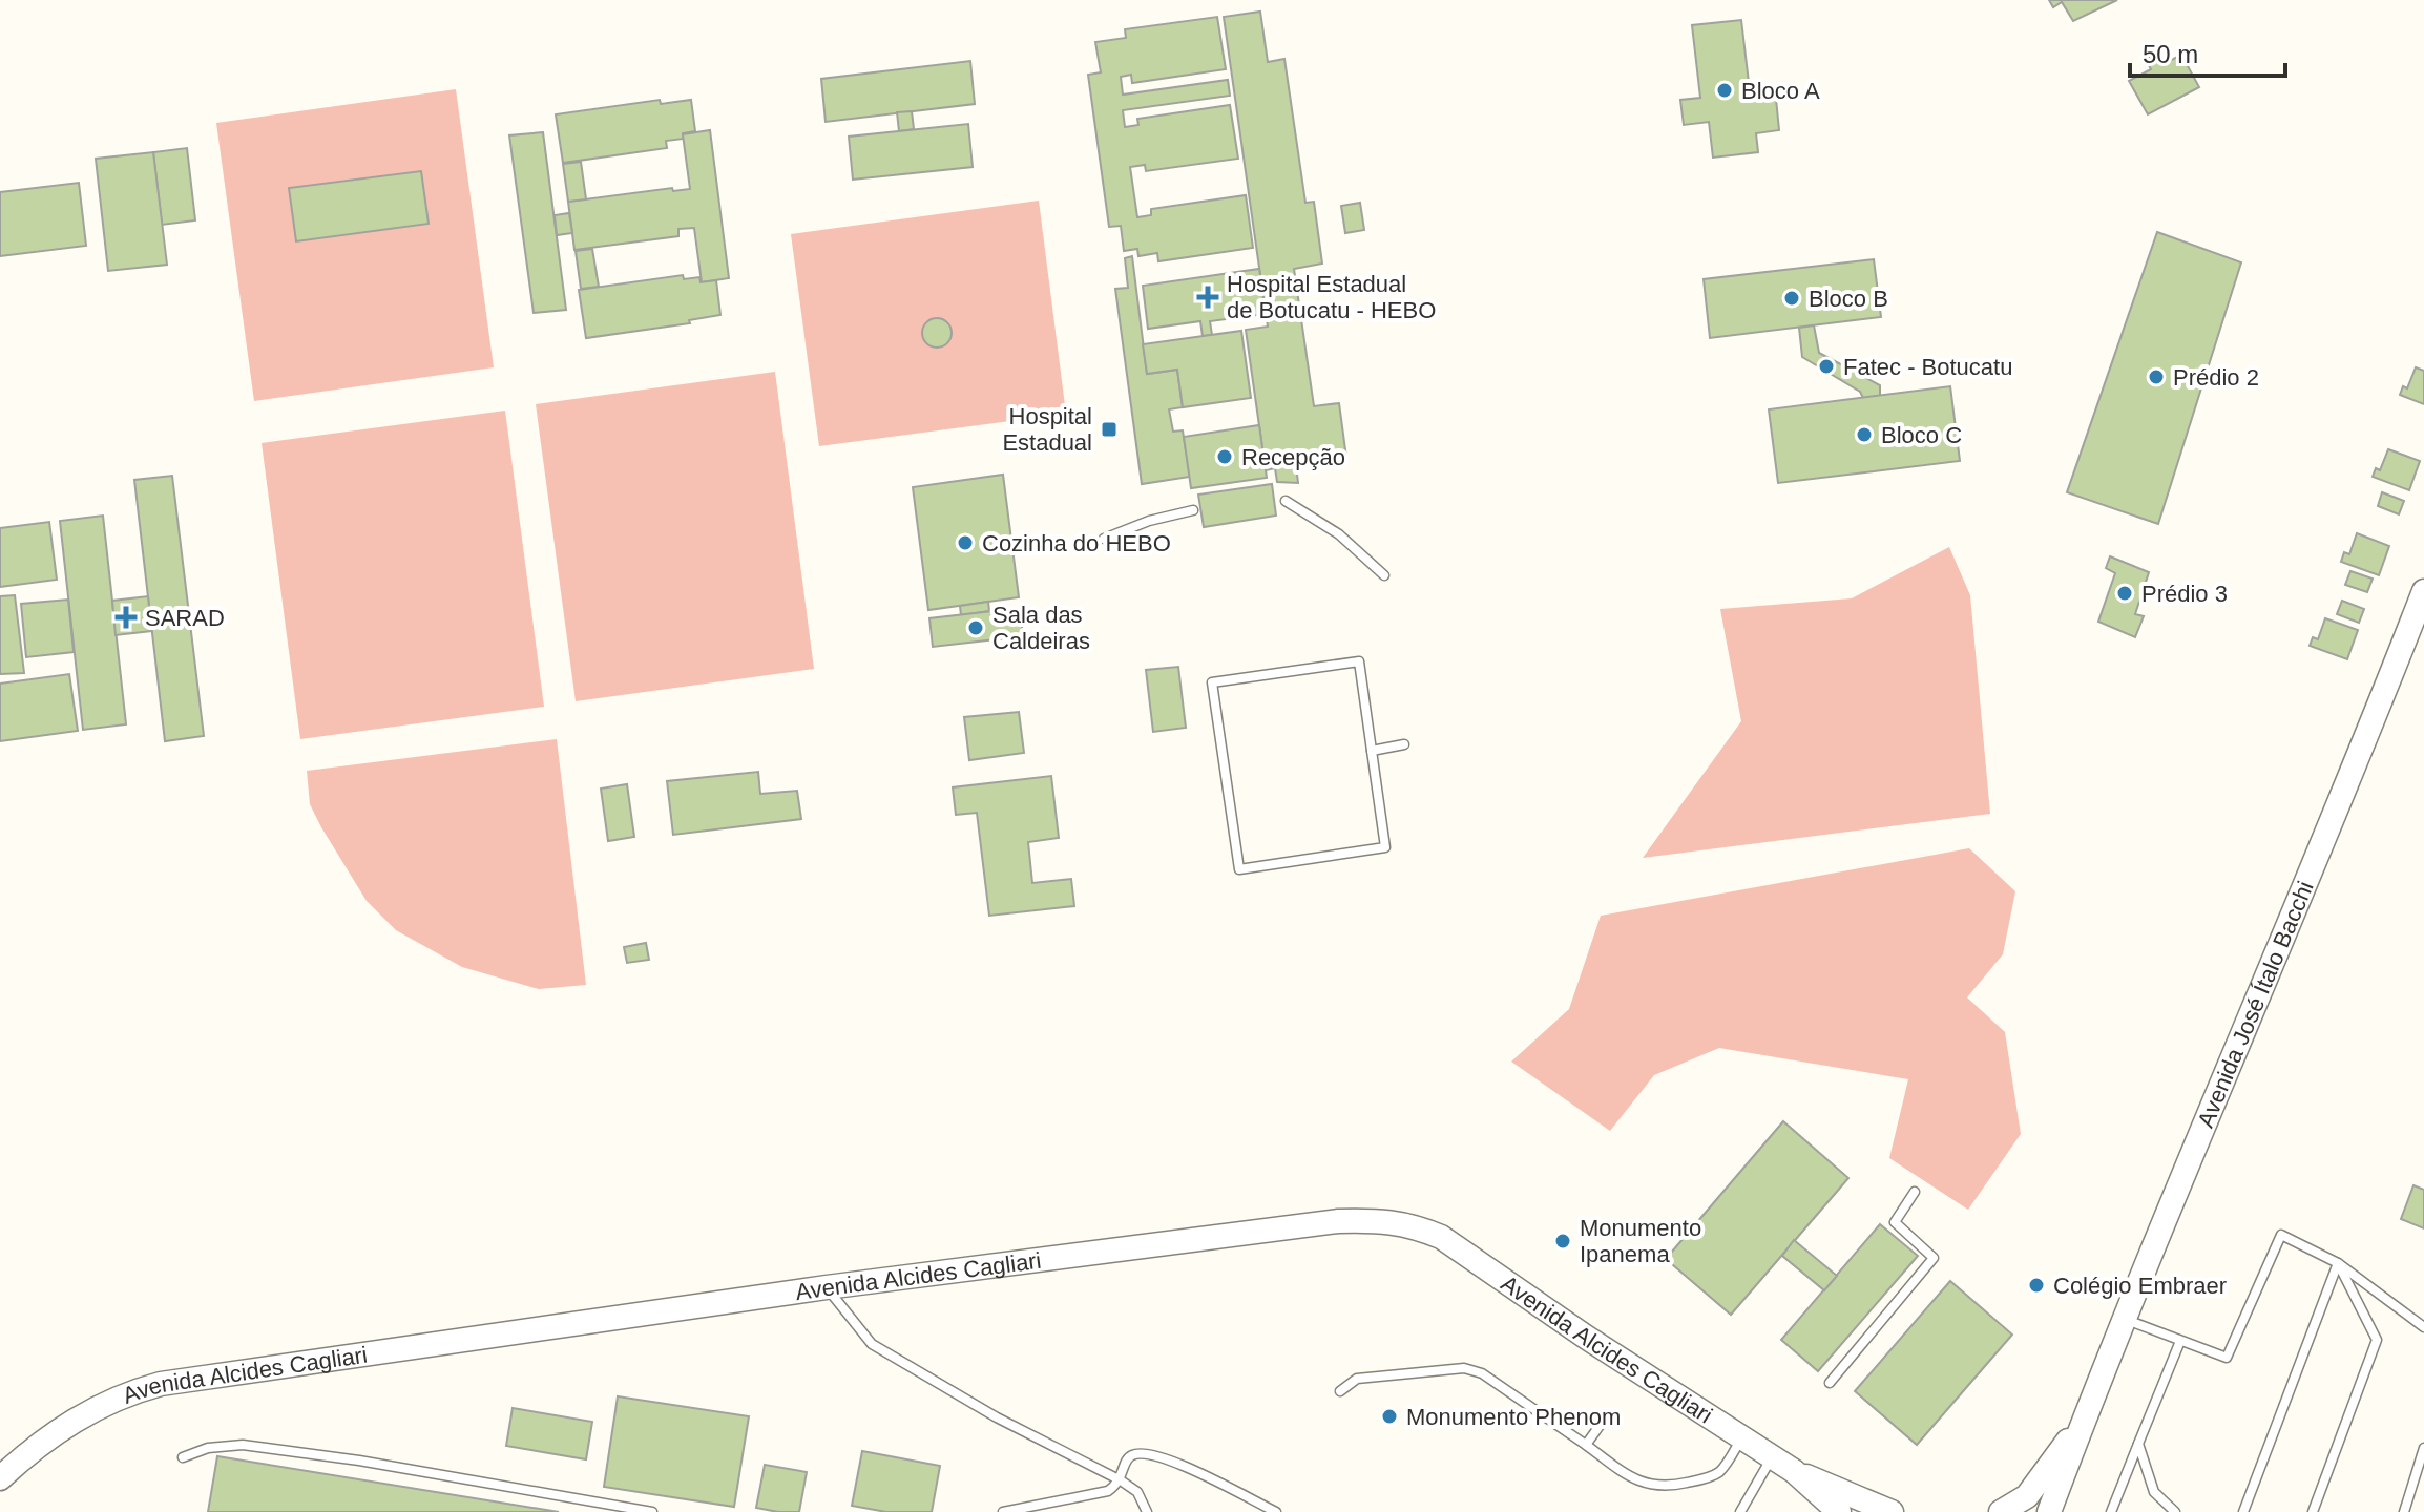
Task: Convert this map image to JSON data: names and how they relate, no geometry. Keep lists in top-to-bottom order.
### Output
{
  "streets": {
    "main road": ["Avenida José Ítalo Bacchi", "Avenida Alcides Cagliari"]
  },
  "places": {
    "other": [
      "Bloco A",
      "Bloco B",
      "Fatec - Botucatu",
      "Prédio 2",
      "Bloco C",
      "Recepção",
      "Cozinha do HEBO",
      "Prédio 3",
      "Sala das Caldeiras",
      "Monumento Ipanema",
      "Colégio Embraer",
      "Monumento Phenom"
    ],
    "health": ["Hospital Estadual de Botucatu - HEBO", "SARAD"],
    "transit": ["Hospital Estadual"]
  },
  "scale_bar": "50 m"
}
